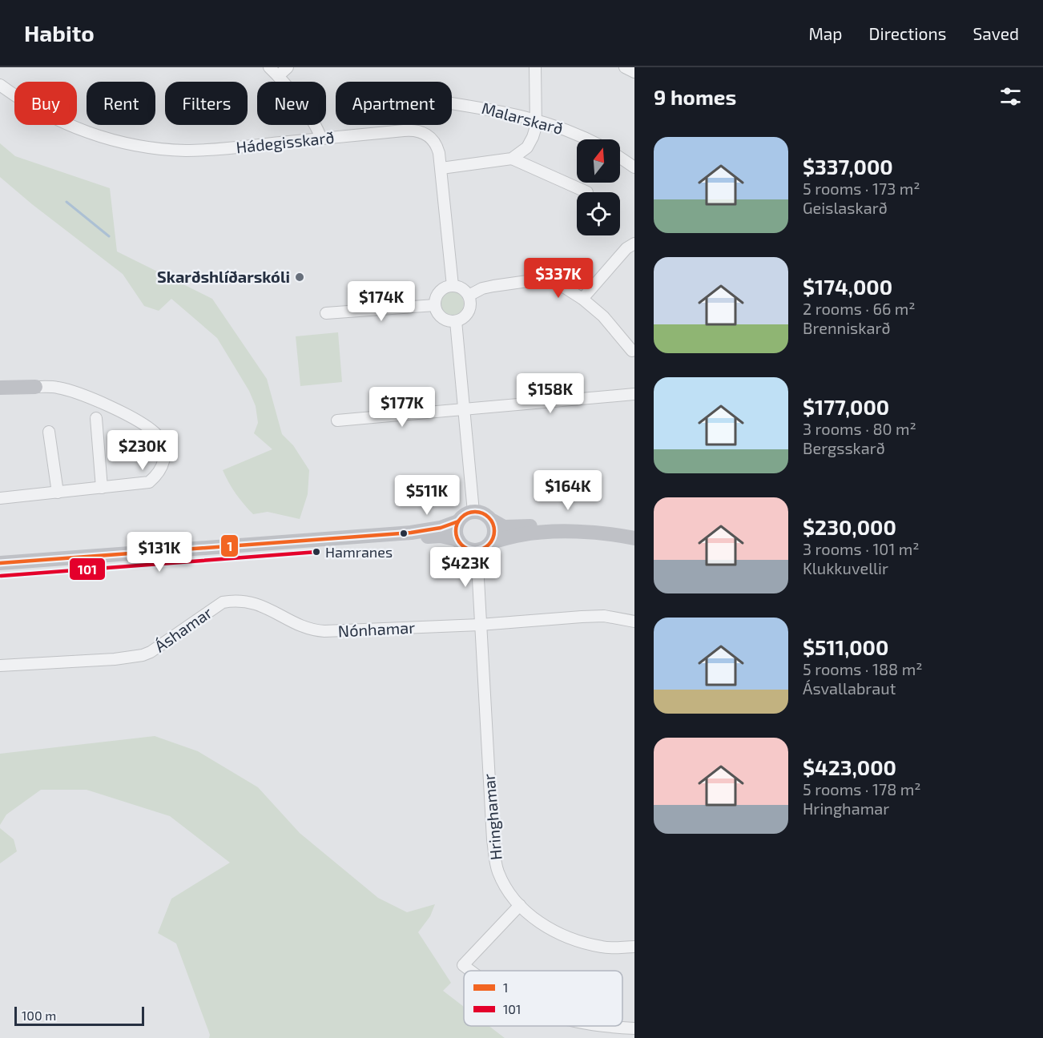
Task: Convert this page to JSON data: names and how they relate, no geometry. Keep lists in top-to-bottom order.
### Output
{
  "streets": {
    "street": [
      "Malarskarð",
      "Hádegisskarð",
      "Áshamar",
      "Nónhamar",
      "Hringhamar"
    ]
  },
  "crossings": [
    ["Áshamar", "Nónhamar"],
    ["Nónhamar", "Hringhamar"]
  ],
  "places": ["Skarðshlíðarskóli", "Hamranes"],
  "lines": ["transit line 1", "transit line 101"],
  "legend": ["1", "101"],
  "scale_bar": "100 m",
  "north": "top",
  "page": {
    "header": "Habito",
    "nav": ["Map", "Directions", "Saved"],
    "heading": "9 homes",
    "chip": [
      "Buy",
      "Rent",
      "Filters",
      "New",
      "Apartment"
    ],
    "list": [
      {
        "name": "$337,000",
        "note": "5 rooms · 173 m² · Geislaskarð"
      },
      {
        "name": "$174,000",
        "note": "2 rooms · 66 m² · Brenniskarð"
      },
      {
        "name": "$177,000",
        "note": "3 rooms · 80 m² · Bergsskarð"
      },
      {
        "name": "$230,000",
        "note": "3 rooms · 101 m² · Klukkuvellir"
      },
      {
        "name": "$511,000",
        "note": "5 rooms · 188 m² · Ásvallabraut"
      },
      {
        "name": "$423,000",
        "note": "5 rooms · 178 m² · Hringhamar"
      }
    ],
    "price": [
      "$337K",
      "$174K",
      "$158K",
      "$177K",
      "$230K",
      "$164K",
      "$511K",
      "$131K",
      "$423K"
    ],
    "scale": "100 m"
  }
}
